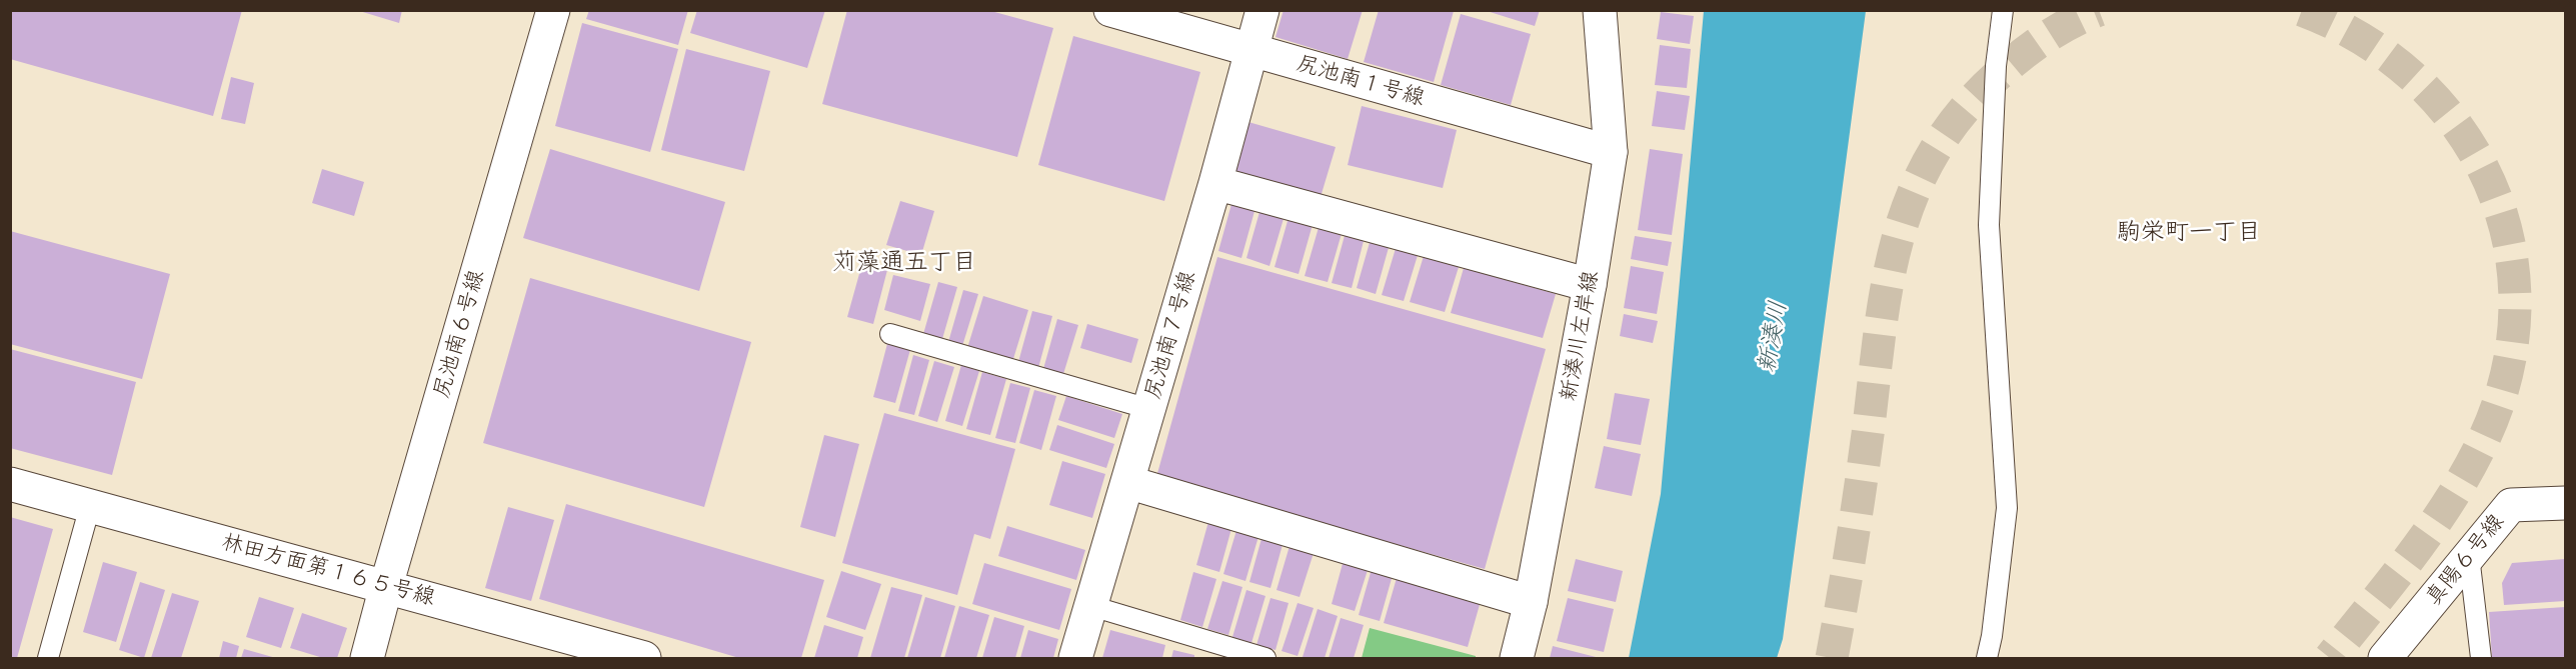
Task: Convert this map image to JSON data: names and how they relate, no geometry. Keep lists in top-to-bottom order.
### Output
{
  "streets": {
    "street": [
      "尻池南１号線",
      "尻池南６号線",
      "尻池南７号線",
      "新湊川左岸線",
      "真陽６号線",
      "林田方面第１６５号線"
    ]
  },
  "crossings": [
    ["尻池南１号線", "尻池南７号線"],
    ["尻池南１号線", "新湊川左岸線"],
    ["尻池南６号線", "林田方面第１６５号線"]
  ],
  "districts": ["駒栄町一丁目", "苅藻通五丁目"],
  "water": ["新湊川"]
}
